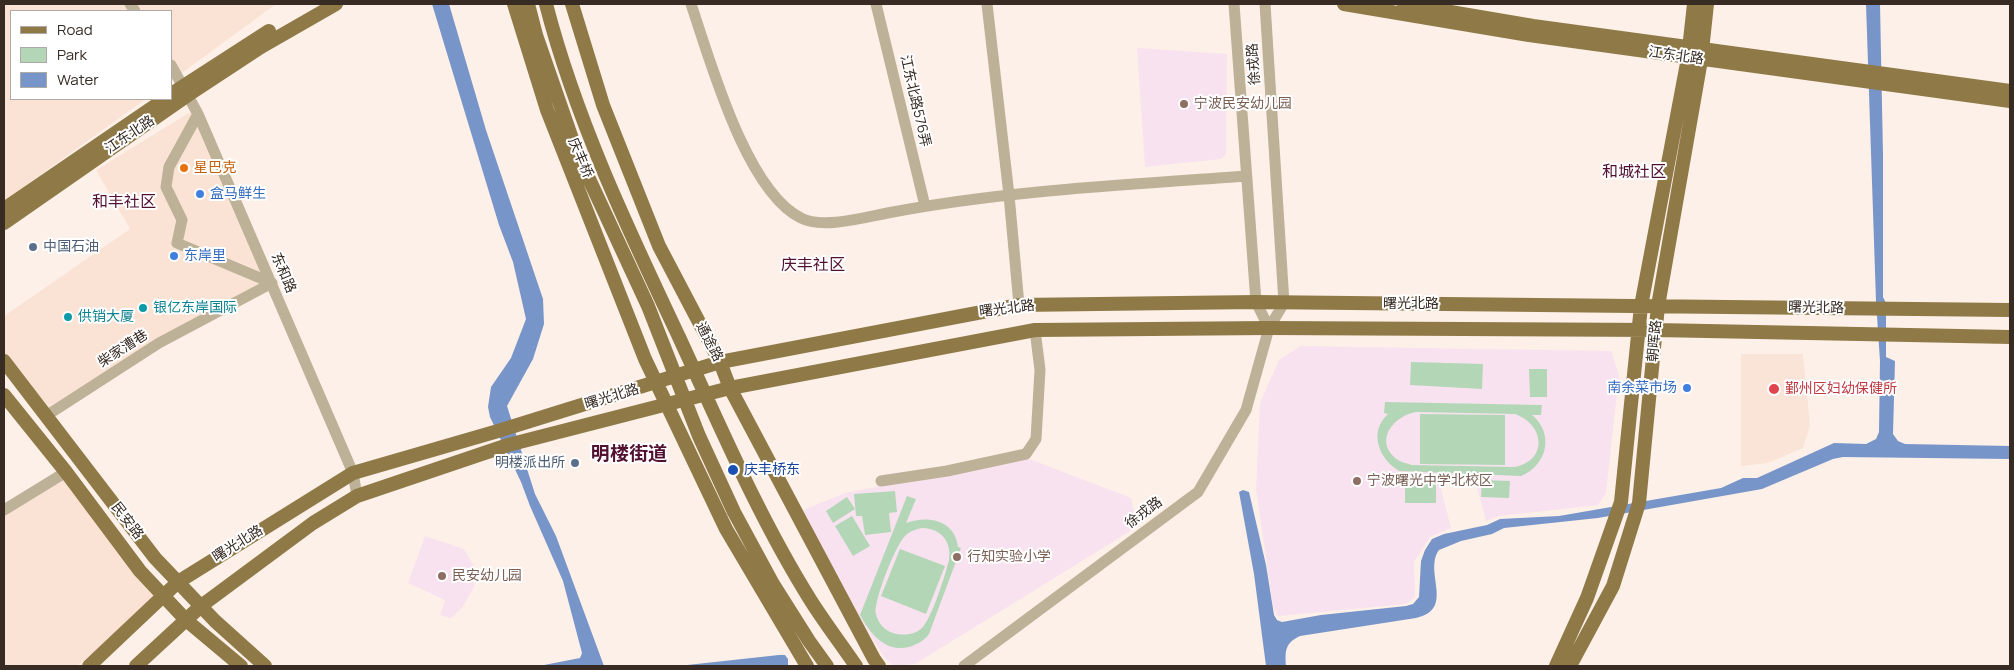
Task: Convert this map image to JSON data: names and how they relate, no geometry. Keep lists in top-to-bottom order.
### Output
{
  "streets": {
    "main road": [
      "江东北路",
      "庆丰桥",
      "曙光北路",
      "朝晖路",
      "通途路",
      "民安路"
    ],
    "street": [
      "徐戎路",
      "江东北路576弄",
      "东和路",
      "柴家漕巷"
    ]
  },
  "crossings": [
    ["江东北路", "东和路"],
    ["江东北路", "朝晖路"],
    ["徐戎路", "曙光北路"],
    ["庆丰桥", "曙光北路"],
    ["庆丰桥", "通途路"],
    ["东和路", "曙光北路"],
    ["东和路", "柴家漕巷"],
    ["曙光北路", "朝晖路"],
    ["曙光北路", "通途路"],
    ["曙光北路", "民安路"],
    ["柴家漕巷", "民安路"]
  ],
  "districts": [
    "和城社区",
    "和丰社区",
    "庆丰社区",
    "明楼街道"
  ],
  "places": [
    "宁波民安幼儿园",
    "星巴克",
    "盒马鲜生",
    "中国石油",
    "东岸里",
    "银亿东岸国际",
    "供销大厦",
    "南余菜市场",
    "鄞州区妇幼保健所",
    "明楼派出所",
    "庆丰桥东",
    "宁波曙光中学北校区",
    "行知实验小学",
    "民安幼儿园"
  ],
  "legend": ["Road", "Park", "Water"]
}
